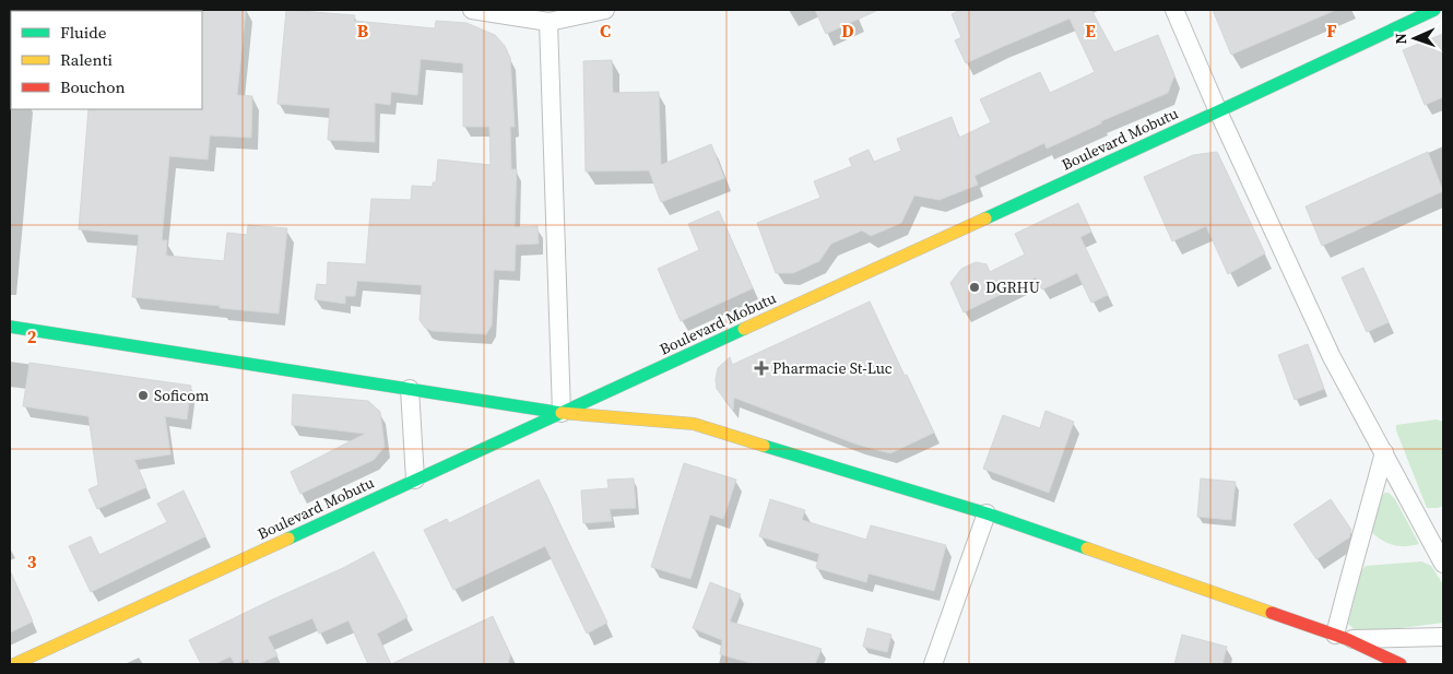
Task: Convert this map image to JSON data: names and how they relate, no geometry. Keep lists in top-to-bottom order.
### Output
{
  "streets": {
    "main road": ["Boulevard Mobutu"]
  },
  "places": {
    "other": ["DGRHU", "Soficom"],
    "health": ["Pharmacie St-Luc"]
  },
  "legend": ["Fluide", "Ralenti", "Bouchon"],
  "north": "left",
  "grid": {
    "columns": [
      "B",
      "C",
      "D",
      "E",
      "F"
    ],
    "rows": ["2", "3"]
  }
}
